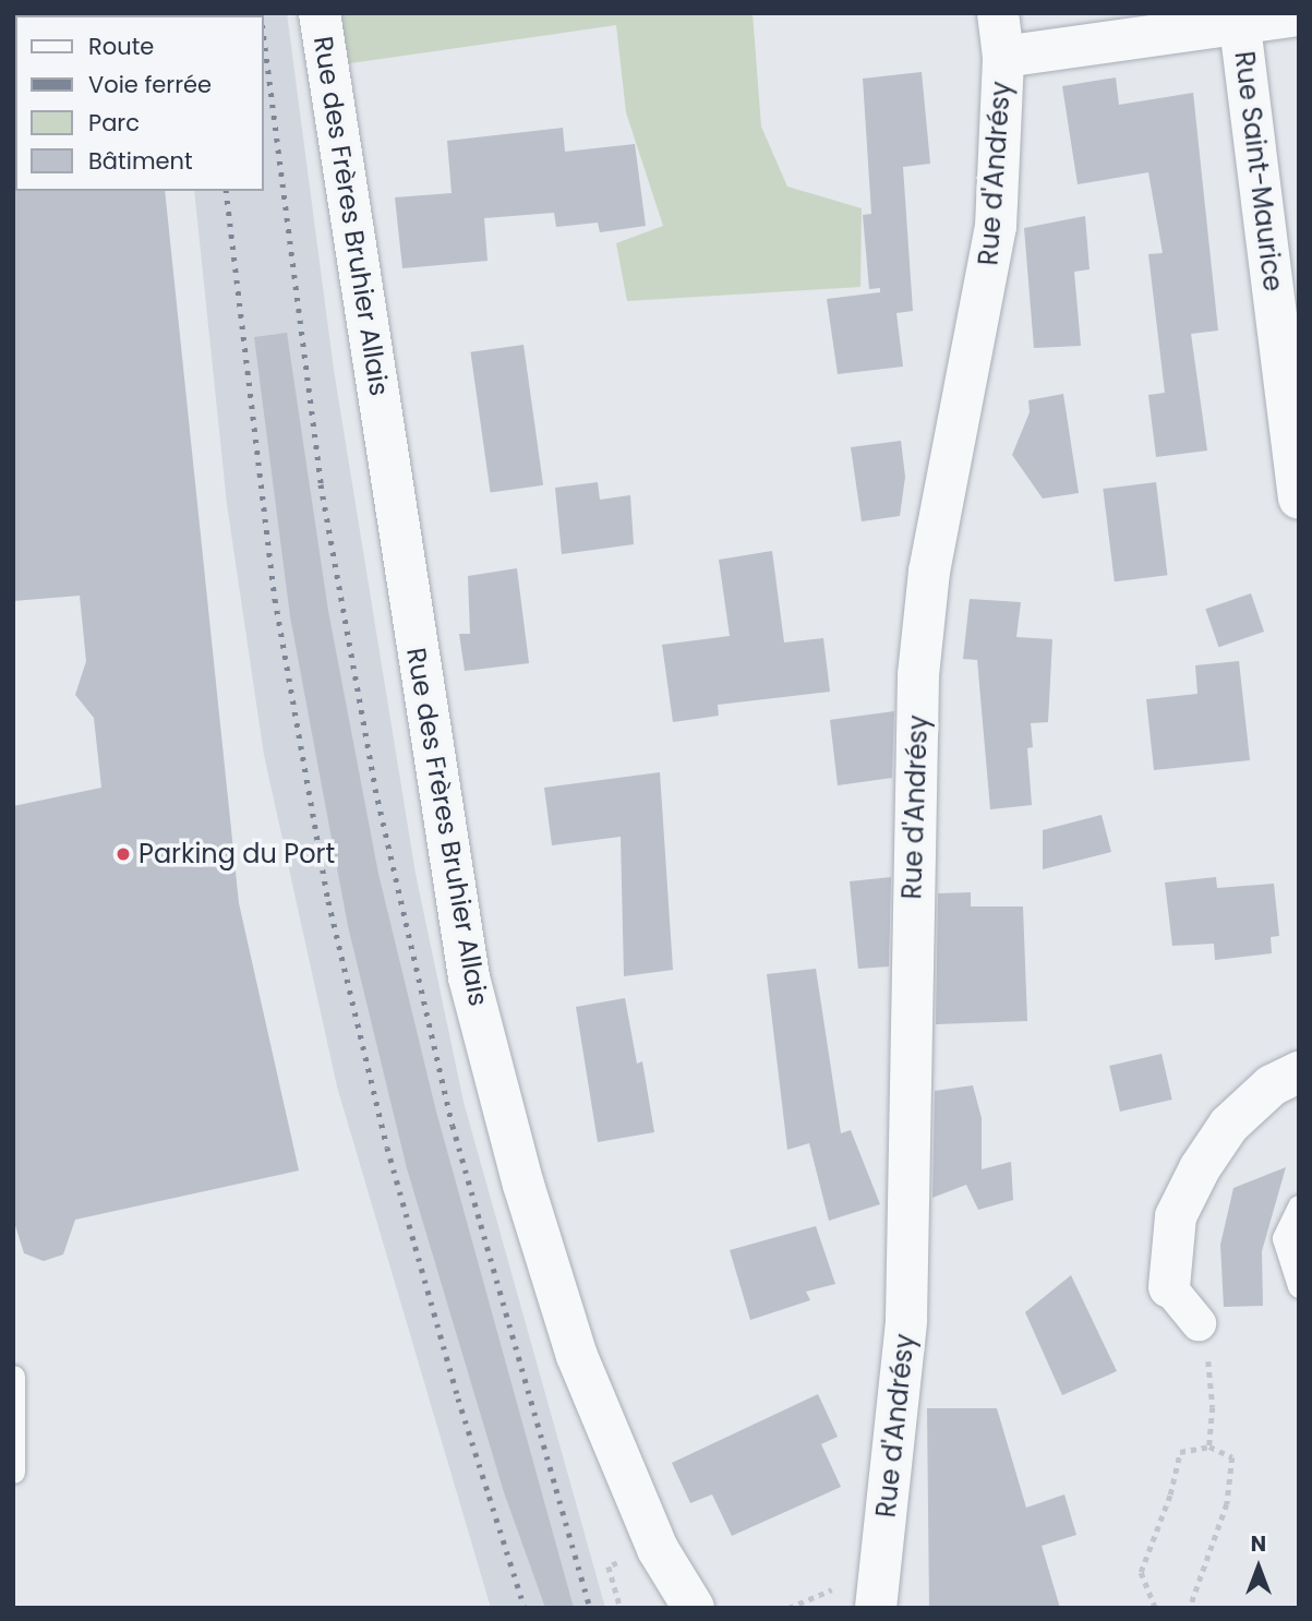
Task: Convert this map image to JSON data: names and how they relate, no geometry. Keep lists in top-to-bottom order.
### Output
{
  "streets": {
    "street": ["Rue Saint-Maurice", "Rue d'Andrésy", "Rue des Frères Bruhier Allais"]
  },
  "places": ["Parking du Port"],
  "legend": [
    "Route",
    "Voie ferrée",
    "Parc",
    "Bâtiment"
  ],
  "north": "top"
}
